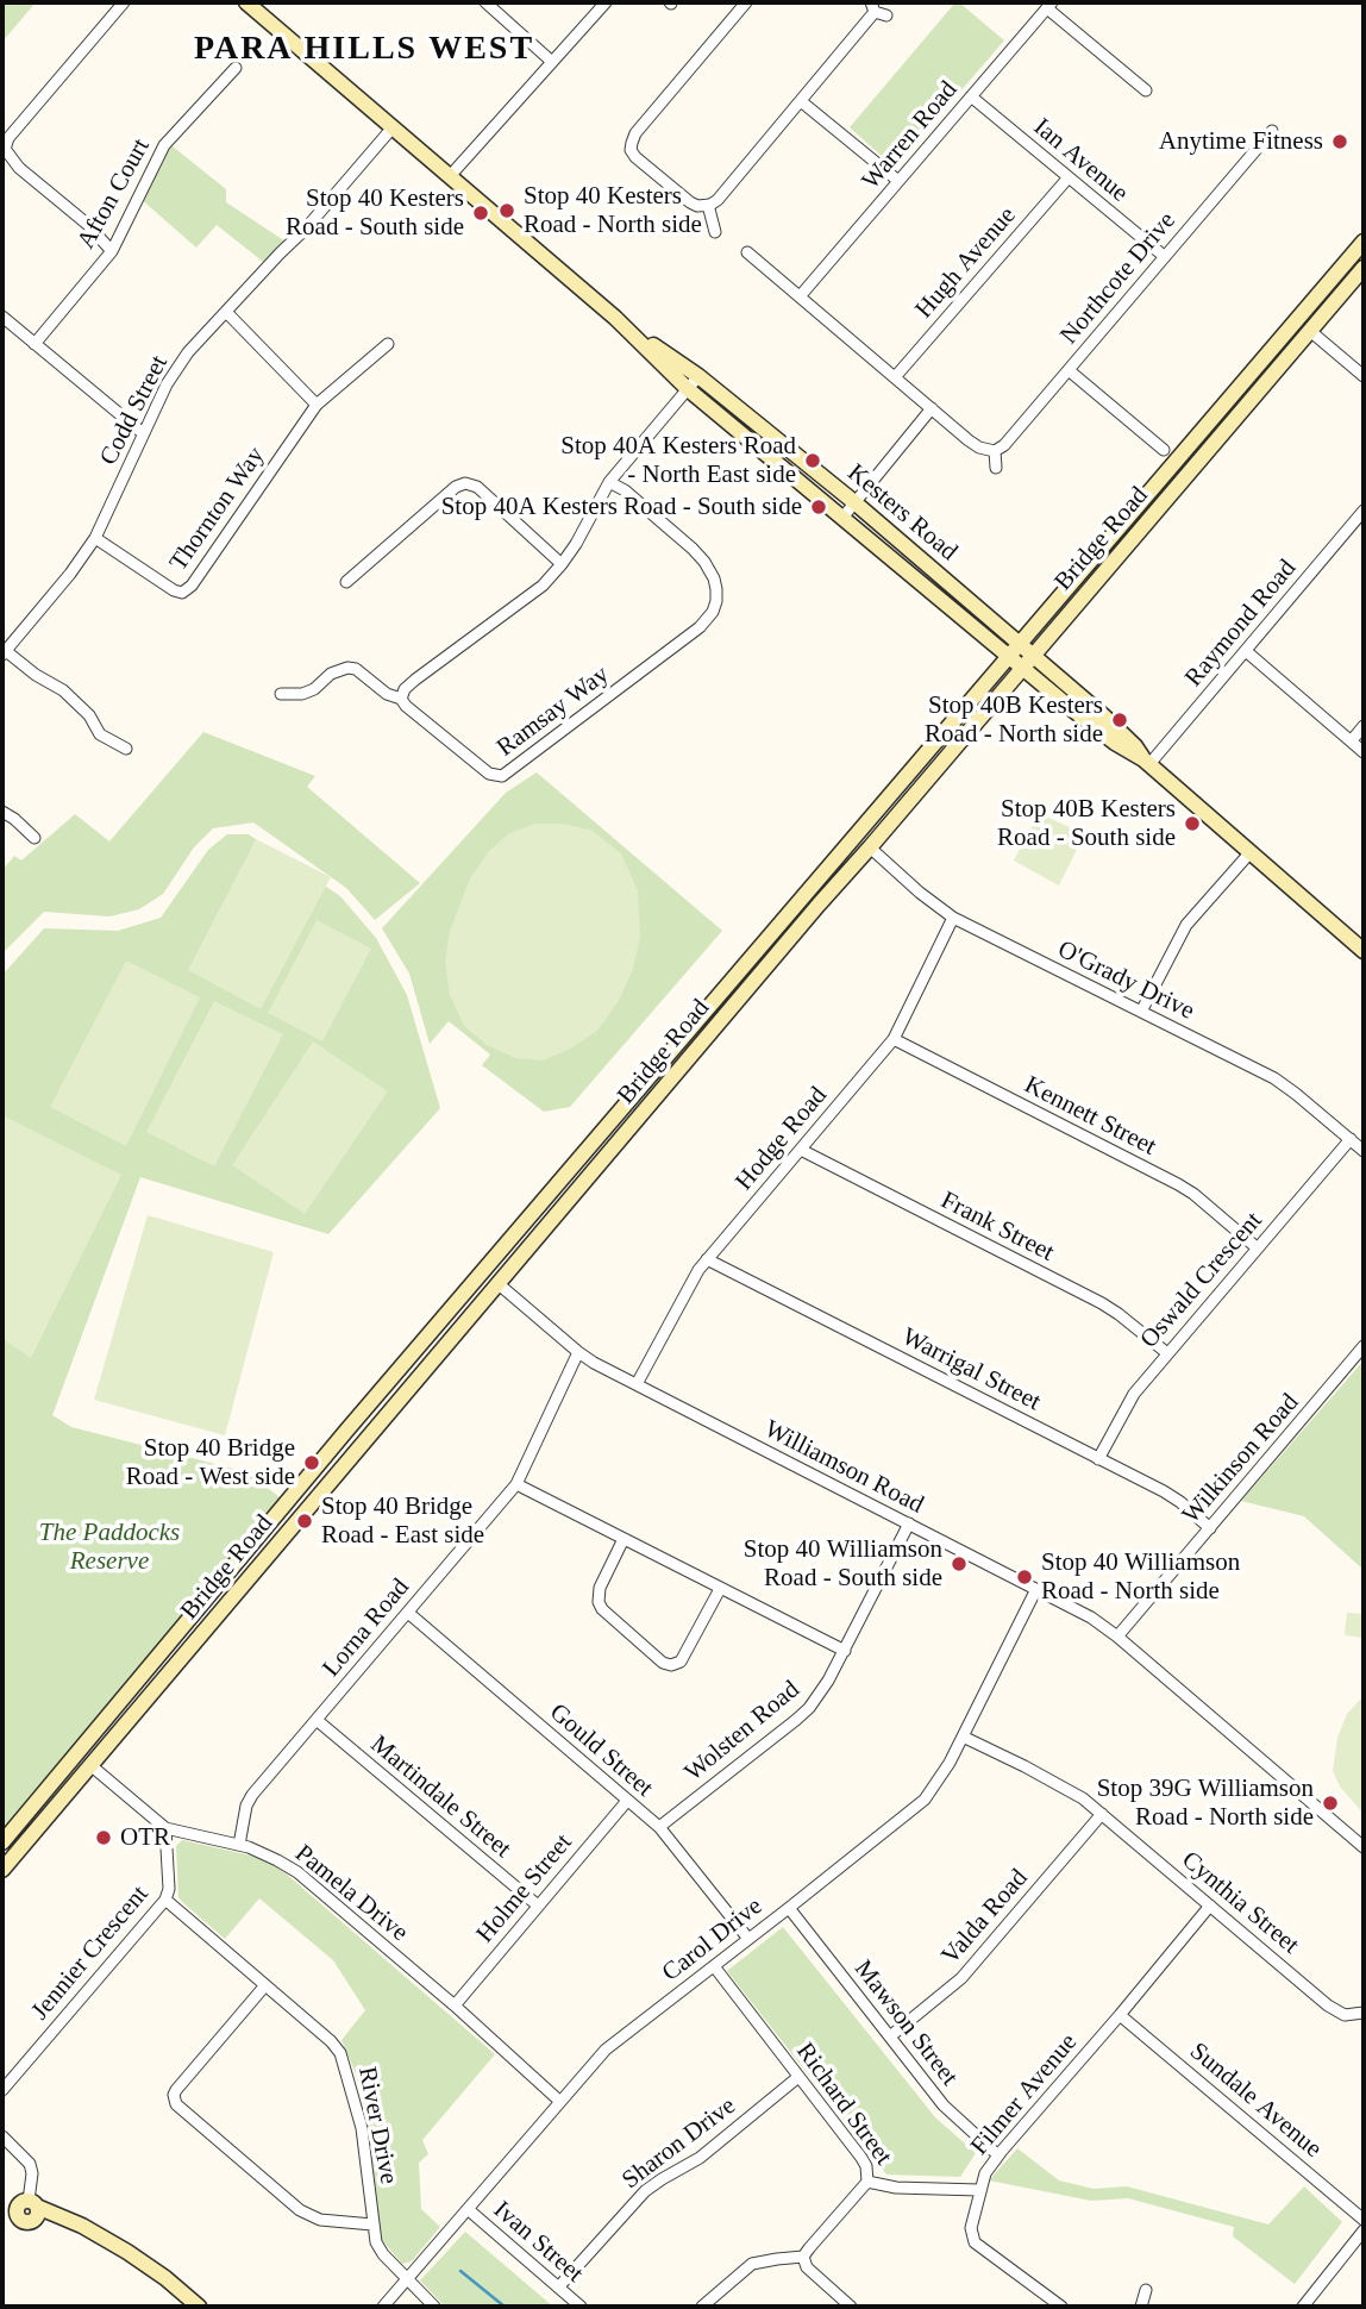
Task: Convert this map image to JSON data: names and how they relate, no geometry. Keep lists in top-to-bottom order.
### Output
{
  "streets": {
    "main road": ["Kesters Road", "Bridge Road"],
    "street": [
      "Warren Road",
      "Ian Avenue",
      "Afton Court",
      "Hugh Avenue",
      "Northcote Drive",
      "Codd Street",
      "Thornton Way",
      "Raymond Road",
      "Ramsay Way",
      "O'Grady Drive",
      "Kennett Street",
      "Hodge Road",
      "Frank Street",
      "Oswald Crescent",
      "Warrigal Street",
      "Wilkinson Road",
      "Williamson Road",
      "Lorna Road",
      "Wolsten Road",
      "Gould Street",
      "Martindale Street",
      "Holme Street",
      "Pamela Drive",
      "Cynthia Street",
      "Valda Road",
      "Carol Drive",
      "Jennier Crescent",
      "Mawson Street",
      "Filmer Avenue",
      "Sundale Avenue",
      "Richard Street",
      "River Drive",
      "Sharon Drive",
      "Ivan Street"
    ]
  },
  "crossings": [
    ["Warren Road", "Ian Avenue"],
    ["Ian Avenue", "Hugh Avenue"],
    ["Ian Avenue", "Northcote Drive"],
    ["Codd Street", "Thornton Way"],
    ["Codd Street", "Kesters Road"],
    ["Kesters Road", "Bridge Road"],
    ["Kesters Road", "Raymond Road"],
    ["Bridge Road", "O'Grady Drive"],
    ["Bridge Road", "Williamson Road"],
    ["Bridge Road", "Pamela Drive"],
    ["O'Grady Drive", "Hodge Road"],
    ["O'Grady Drive", "Oswald Crescent"],
    ["Kennett Street", "Hodge Road"],
    ["Kennett Street", "Oswald Crescent"],
    ["Hodge Road", "Frank Street"],
    ["Hodge Road", "Warrigal Street"],
    ["Hodge Road", "Williamson Road"],
    ["Frank Street", "Oswald Crescent"],
    ["Oswald Crescent", "Warrigal Street"],
    ["Warrigal Street", "Wilkinson Road"],
    ["Wilkinson Road", "Williamson Road"],
    ["Williamson Road", "Lorna Road"],
    ["Williamson Road", "Wolsten Road"],
    ["Williamson Road", "Carol Drive"],
    ["Lorna Road", "Gould Street"],
    ["Lorna Road", "Martindale Street"],
    ["Lorna Road", "Pamela Drive"],
    ["Wolsten Road", "Gould Street"],
    ["Gould Street", "Holme Street"],
    ["Gould Street", "Carol Drive"],
    ["Martindale Street", "Holme Street"],
    ["Holme Street", "Pamela Drive"],
    ["Pamela Drive", "Carol Drive"],
    ["Pamela Drive", "Jennier Crescent"],
    ["Cynthia Street", "Valda Road"],
    ["Cynthia Street", "Carol Drive"],
    ["Cynthia Street", "Filmer Avenue"],
    ["Valda Road", "Mawson Street"],
    ["Carol Drive", "Mawson Street"],
    ["Carol Drive", "Richard Street"],
    ["Carol Drive", "River Drive"],
    ["Carol Drive", "Ivan Street"],
    ["Jennier Crescent", "River Drive"],
    ["Mawson Street", "Filmer Avenue"],
    ["Filmer Avenue", "Sundale Avenue"],
    ["Filmer Avenue", "Richard Street"],
    ["Richard Street", "Sharon Drive"],
    ["Sharon Drive", "Ivan Street"]
  ],
  "districts": ["PARA HILLS WEST"],
  "parks": ["The Paddocks Reserve"],
  "places": [
    "Anytime Fitness",
    "Stop 40 Kesters Road - North side",
    "Stop 40 Kesters Road - South side",
    "Stop 40A Kesters Road - North East side",
    "Stop 40A Kesters Road - South side",
    "Stop 40B Kesters Road - North side",
    "Stop 40B Kesters Road - South side",
    "Stop 40 Bridge Road - West side",
    "Stop 40 Bridge Road - East side",
    "Stop 40 Williamson Road - South side",
    "Stop 40 Williamson Road - North side",
    "Stop 39G Williamson Road - North side",
    "OTR"
  ]
}
